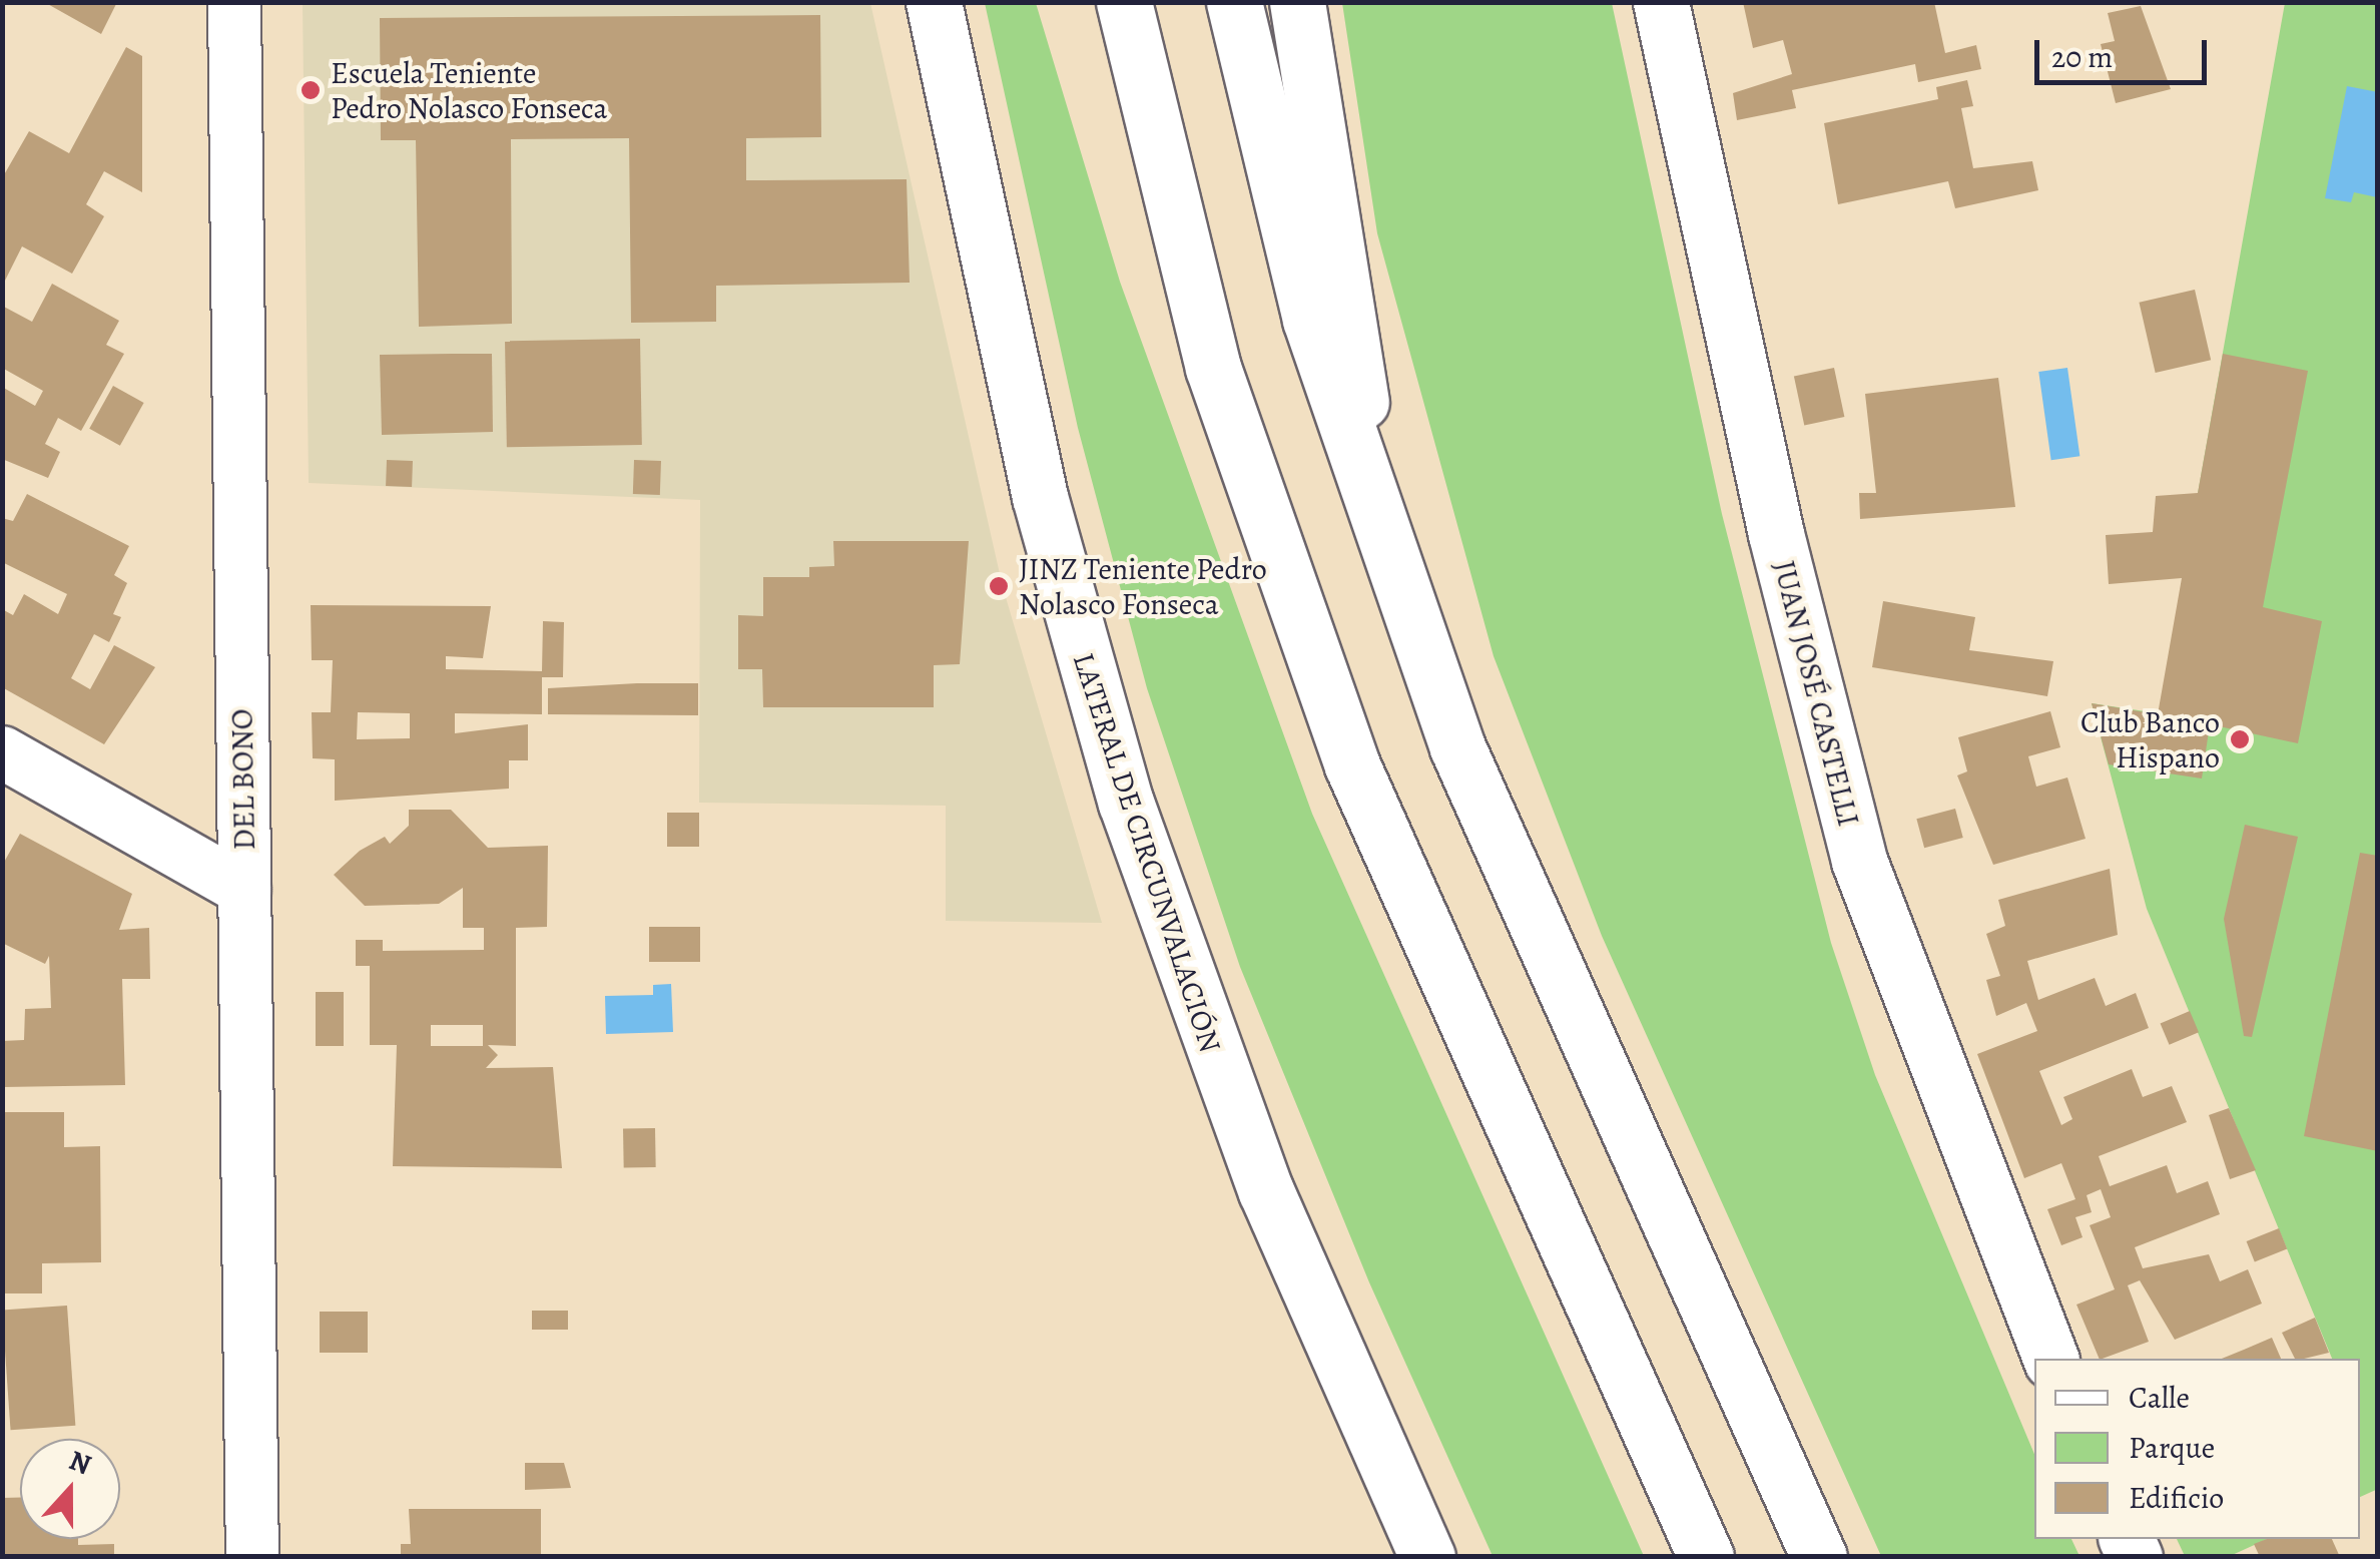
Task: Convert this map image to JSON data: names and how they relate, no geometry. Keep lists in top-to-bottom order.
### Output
{
  "streets": {
    "main road": ["JUAN JOSÉ CASTELLI", "LATERAL DE CIRCUNVALACIÓN"],
    "street": ["DEL BONO"]
  },
  "places": ["Escuela Teniente Pedro Nolasco Fonseca", "JINZ Teniente Pedro Nolasco Fonseca", "Club Banco Hispano"],
  "legend": ["Calle", "Parque", "Edificio"],
  "scale_bar": "20 m",
  "north": "top"
}
